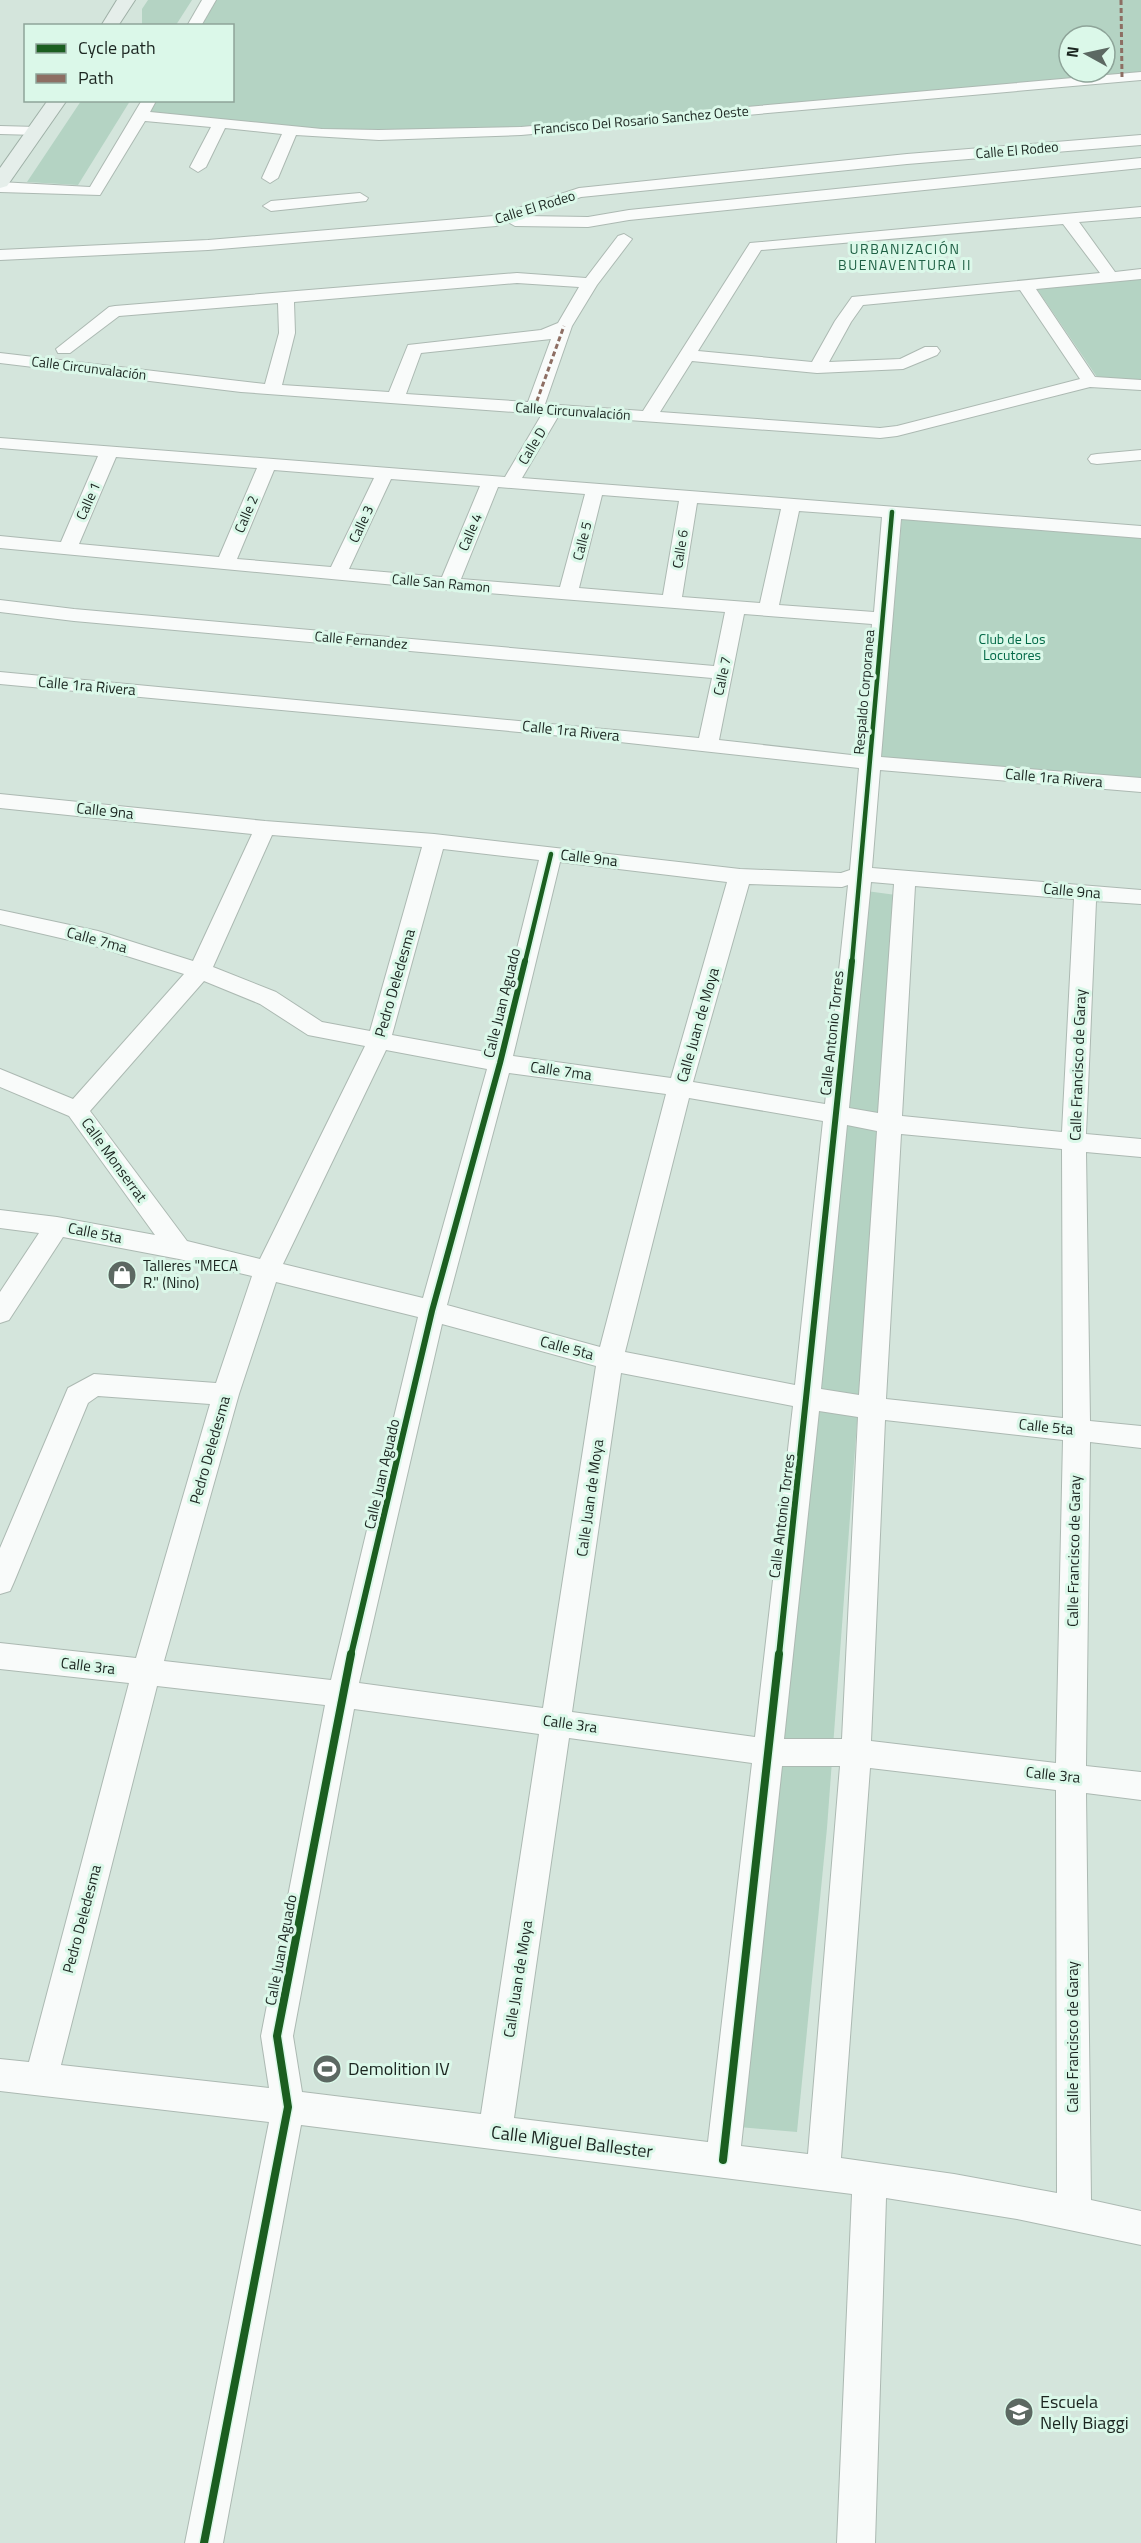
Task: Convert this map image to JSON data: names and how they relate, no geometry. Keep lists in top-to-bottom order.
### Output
{
  "streets": {
    "street": [
      "Francisco Del Rosario Sanchez Oeste",
      "Calle El Rodeo",
      "Calle Circunvalación",
      "Calle D",
      "Calle 1",
      "Calle 2",
      "Calle 3",
      "Calle 4",
      "Calle 5",
      "Calle 6",
      "Calle San Ramon",
      "Calle Fernandez",
      "Calle 7",
      "Calle 1ra Rivera",
      "Respaldo Corporanea",
      "Calle 9na",
      "Calle 7ma",
      "Pedro Deledesma",
      "Calle Juan Aguado",
      "Calle Juan de Moya",
      "Calle Antonio Torres",
      "Calle Francisco de Garay",
      "Calle Monserrat",
      "Calle 5ta",
      "Calle 3ra",
      "Calle Miguel Ballester"
    ]
  },
  "crossings": [
    ["Calle Circunvalación", "Calle D"],
    ["Calle D", "Calle 4"],
    ["Calle 1", "Calle San Ramon"],
    ["Calle 2", "Calle San Ramon"],
    ["Calle 3", "Calle San Ramon"],
    ["Calle 4", "Calle San Ramon"],
    ["Calle 5", "Calle San Ramon"],
    ["Calle 6", "Calle San Ramon"],
    ["Calle San Ramon", "Calle 7"],
    ["Calle San Ramon", "Respaldo Corporanea"],
    ["Calle Fernandez", "Calle 7"],
    ["Calle 7", "Calle 1ra Rivera"],
    ["Calle 1ra Rivera", "Respaldo Corporanea"],
    ["Respaldo Corporanea", "Calle 9na"],
    ["Respaldo Corporanea", "Calle Antonio Torres"],
    ["Calle 9na", "Pedro Deledesma"],
    ["Calle 9na", "Calle Juan Aguado"],
    ["Calle 9na", "Calle Juan de Moya"],
    ["Calle 9na", "Calle Antonio Torres"],
    ["Calle 9na", "Calle Francisco de Garay"],
    ["Calle 7ma", "Pedro Deledesma"],
    ["Calle 7ma", "Calle Juan Aguado"],
    ["Calle 7ma", "Calle Juan de Moya"],
    ["Calle 7ma", "Calle Antonio Torres"],
    ["Calle 7ma", "Calle Francisco de Garay"],
    ["Pedro Deledesma", "Calle 5ta"],
    ["Pedro Deledesma", "Calle 3ra"],
    ["Pedro Deledesma", "Calle Miguel Ballester"],
    ["Calle Juan Aguado", "Calle 5ta"],
    ["Calle Juan Aguado", "Calle 3ra"],
    ["Calle Juan Aguado", "Calle Miguel Ballester"],
    ["Calle Juan de Moya", "Calle 5ta"],
    ["Calle Juan de Moya", "Calle 3ra"],
    ["Calle Juan de Moya", "Calle Miguel Ballester"],
    ["Calle Antonio Torres", "Calle 5ta"],
    ["Calle Antonio Torres", "Calle 3ra"],
    ["Calle Antonio Torres", "Calle Miguel Ballester"],
    ["Calle Francisco de Garay", "Calle 5ta"],
    ["Calle Francisco de Garay", "Calle 3ra"],
    ["Calle Francisco de Garay", "Calle Miguel Ballester"],
    ["Calle Monserrat", "Calle 5ta"]
  ],
  "districts": ["URBANIZACIÓN BUENAVENTURA II"],
  "parks": ["Club de Los Locutores"],
  "places": {
    "shop": ["Talleres \"MECA R.\" (Nino)"],
    "sports": ["Demolition IV"],
    "school or university": ["Escuela Nelly Biaggi"]
  },
  "legend": ["Cycle path", "Path"],
  "north": "left"
}
